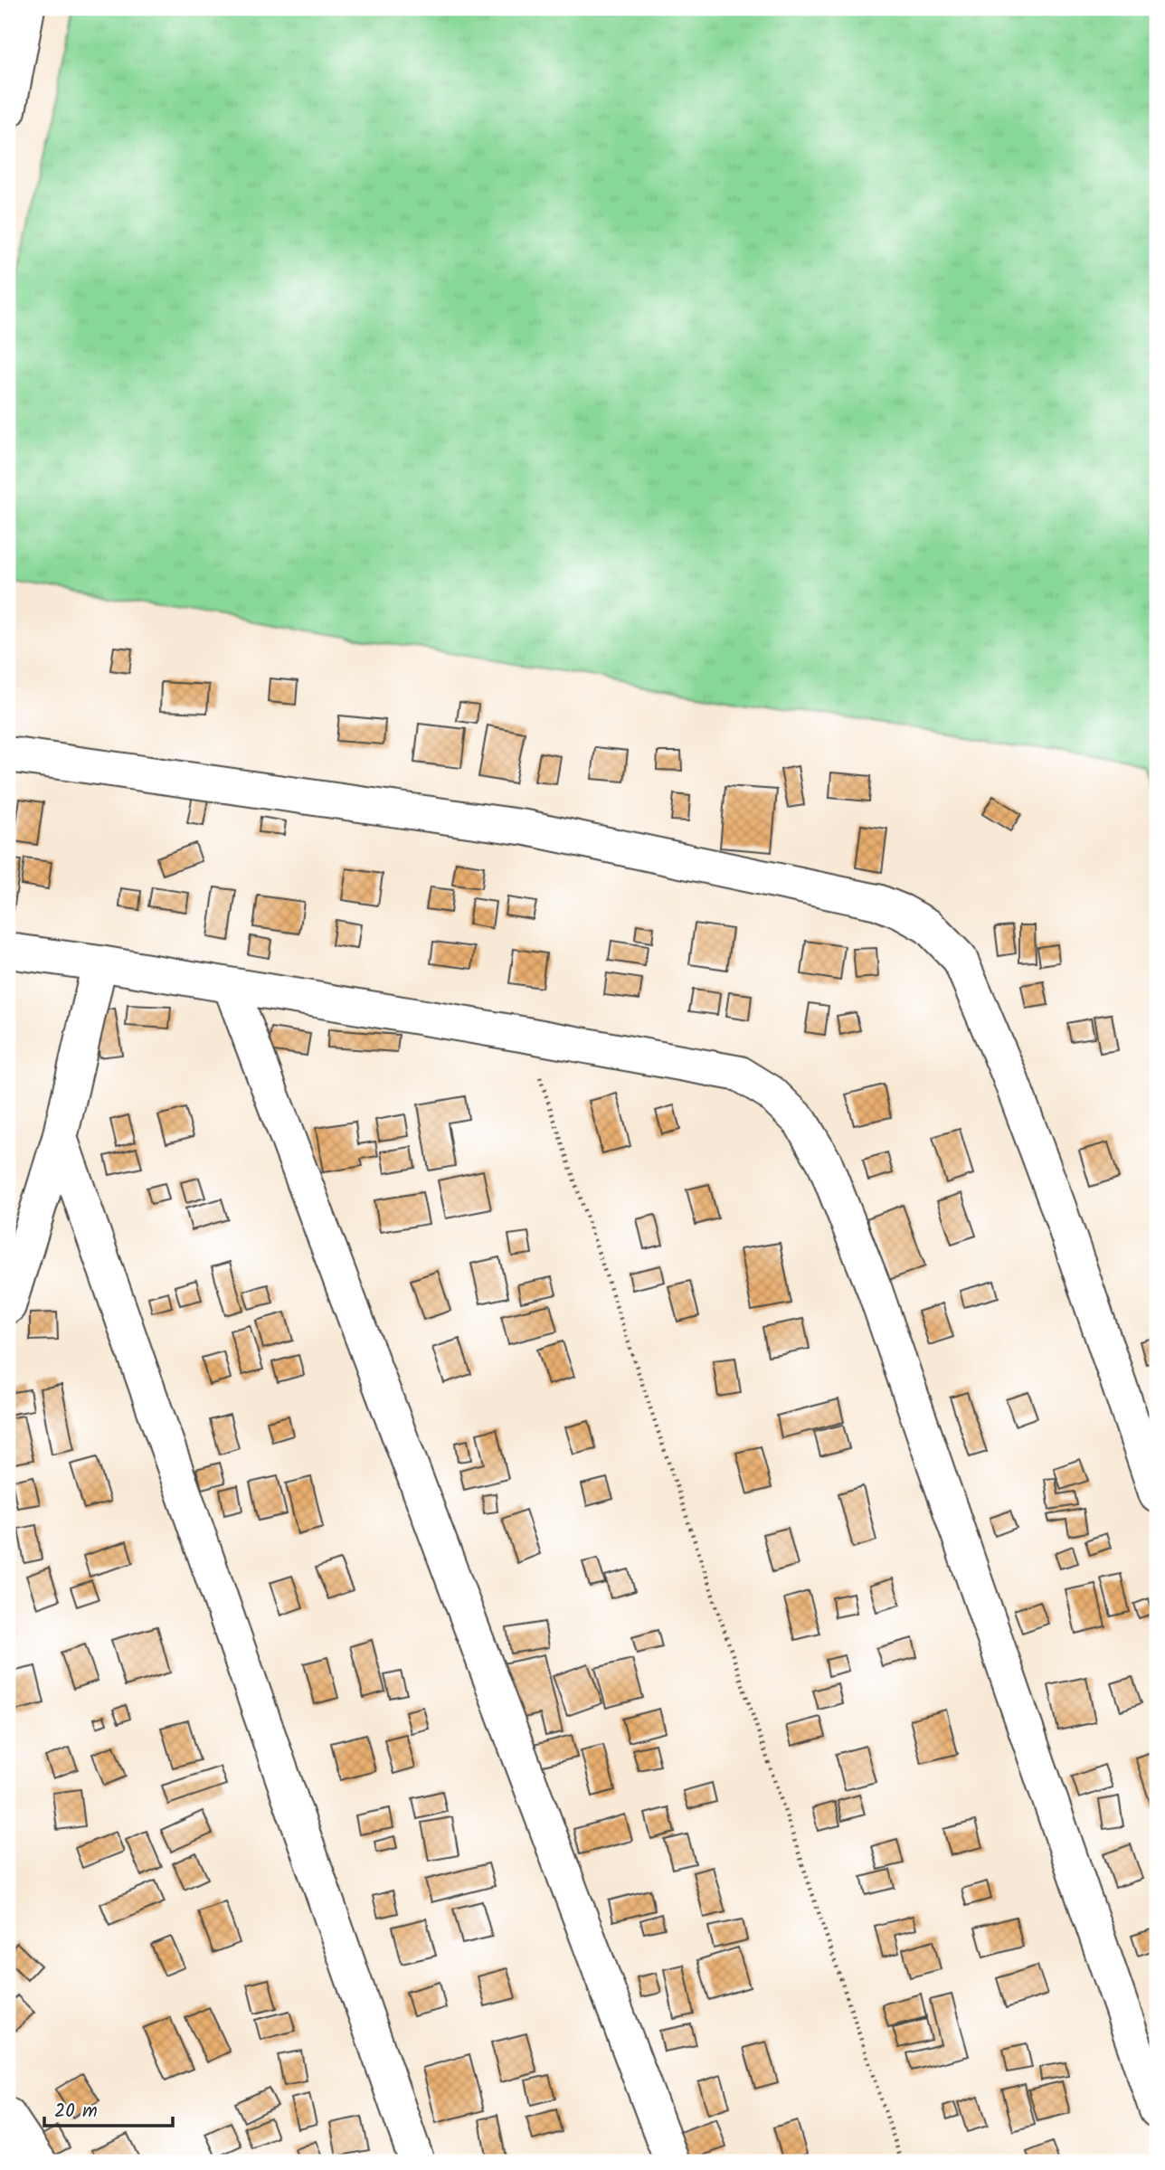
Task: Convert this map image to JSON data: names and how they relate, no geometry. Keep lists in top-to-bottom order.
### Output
{
  "scale_bar": "20 m"
}
